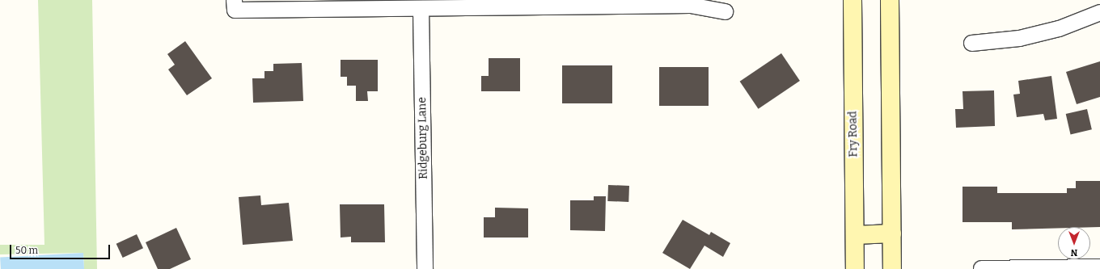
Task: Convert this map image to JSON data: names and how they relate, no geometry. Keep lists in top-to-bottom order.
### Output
{
  "streets": {
    "main road": ["Fry Road"],
    "street": ["Ridgeburg Lane"]
  },
  "scale_bar": "50 m",
  "north": "bottom"
}
